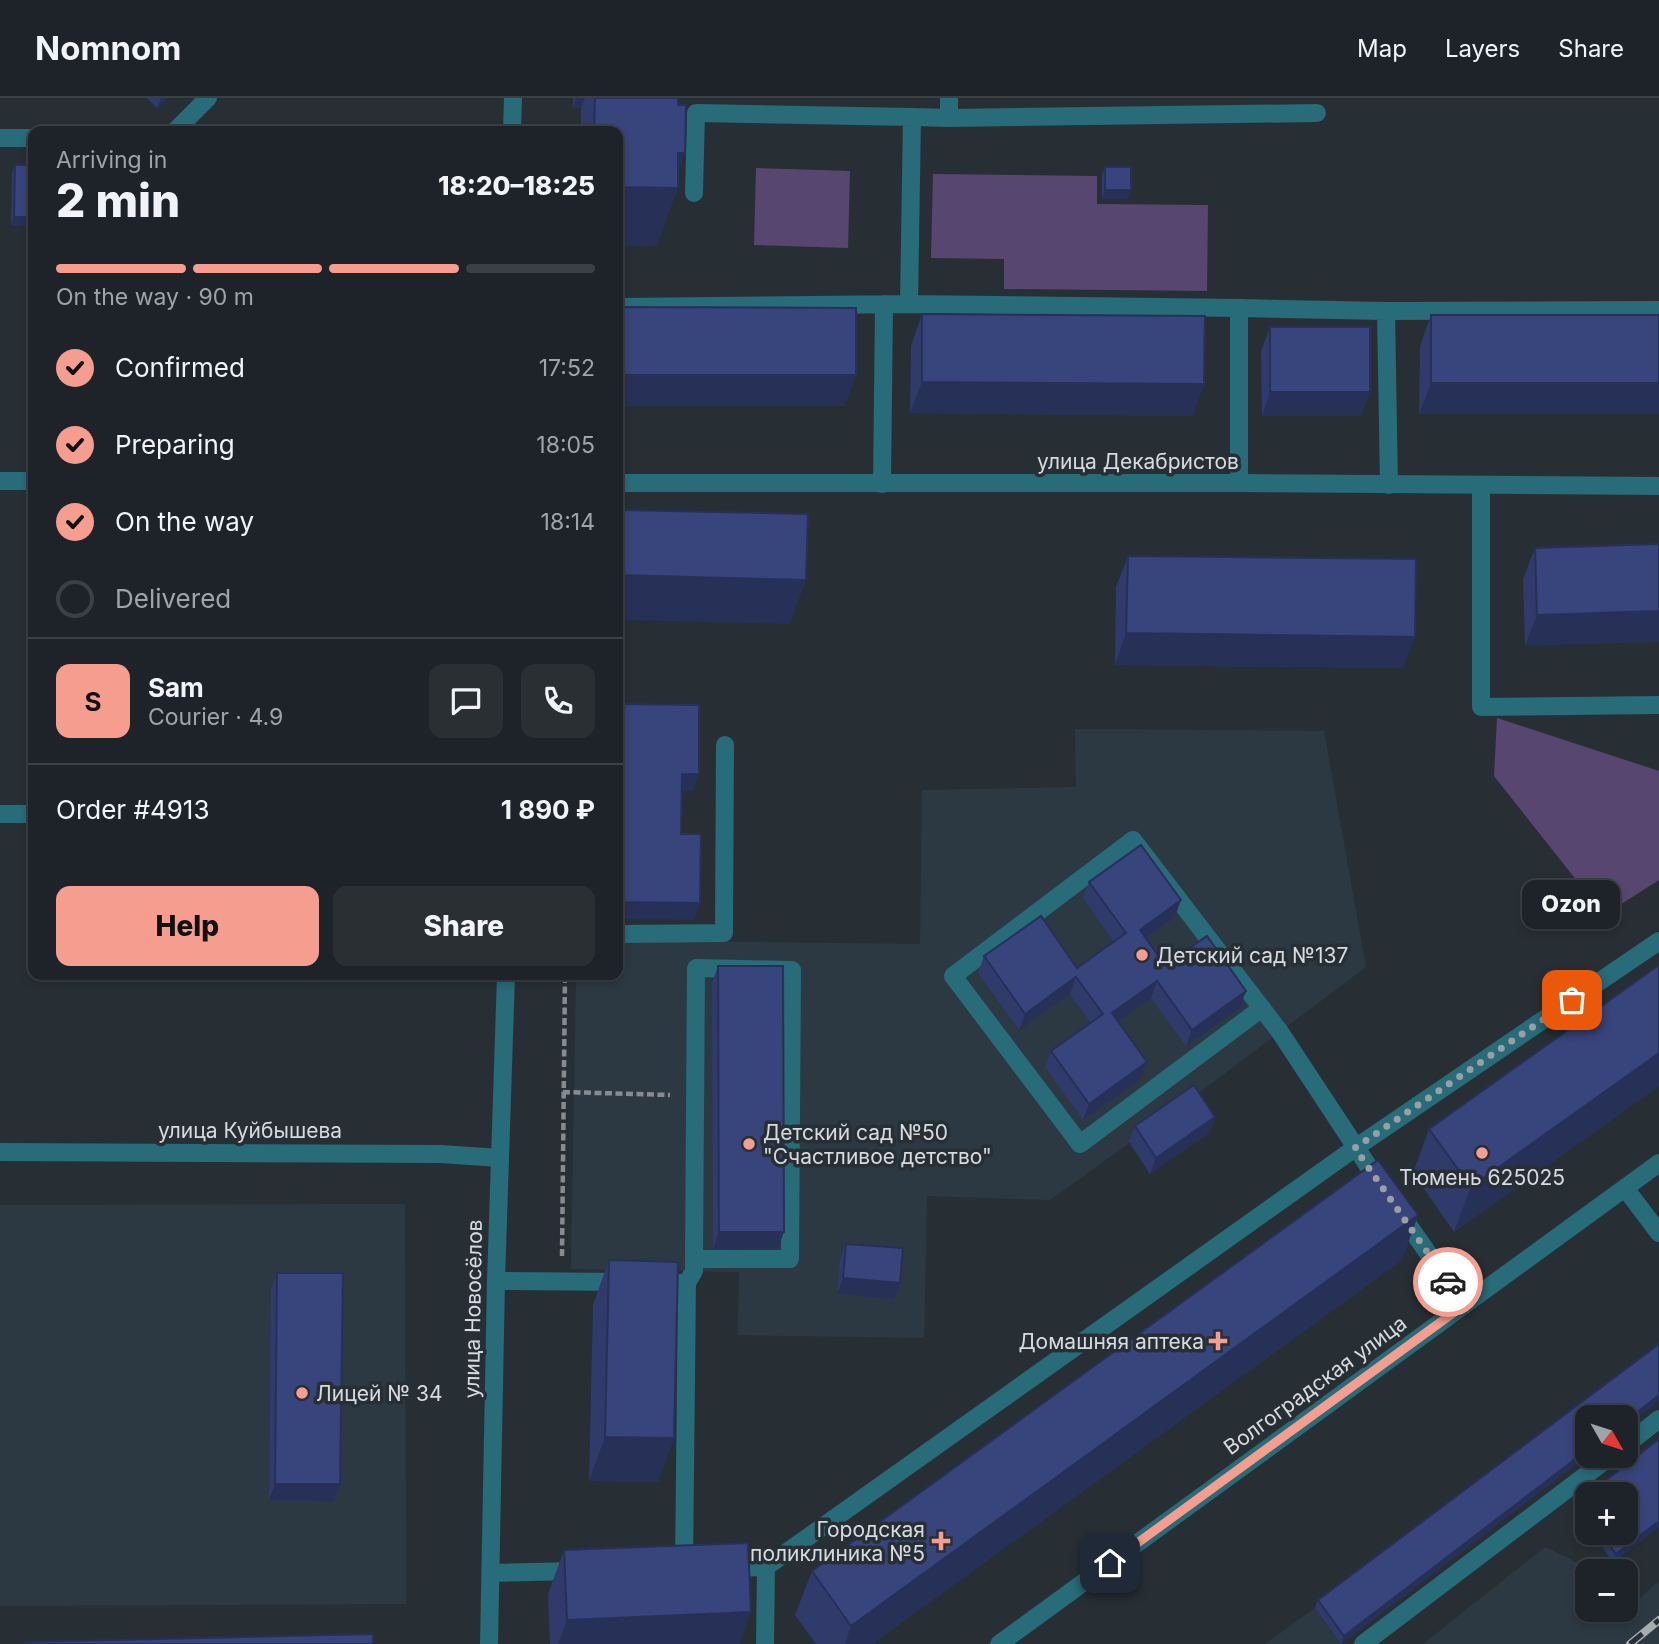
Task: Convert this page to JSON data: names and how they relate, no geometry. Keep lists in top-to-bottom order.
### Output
{
  "streets": {
    "street": [
      "улица Декабристов",
      "улица Куйбышева",
      "улица Новосёлов",
      "Волгоградская улица"
    ]
  },
  "crossings": [
    ["улица Куйбышева", "улица Новосёлов"]
  ],
  "places": {
    "other": [
      "Детский сад №137",
      "Ozon",
      "Детский сад №50 \"Счастливое детство\"",
      "Тюмень 625025",
      "Лицей № 34"
    ],
    "health": ["Домашняя аптека", "Городская поликлиника №5"]
  },
  "north": "bottom right",
  "page": {
    "header": "Nomnom",
    "nav": ["Map", "Layers", "Share"],
    "heading": ["2 min", "Arriving in", "18:20–18:25"],
    "panel": [
      "Sam",
      "Courier · 4.9",
      "Order #4913",
      "1 890 ₽"
    ],
    "bar": "On the way · 90 m",
    "list": [
      ["Confirmed", "17:52"],
      ["Preparing", "18:05"],
      ["On the way", "18:14"],
      "Delivered"
    ],
    "round": "S",
    "buttons": ["Help", "Share"],
    "bubble": "Ozon",
    "map_buttons": ["+", "−"]
  }
}
